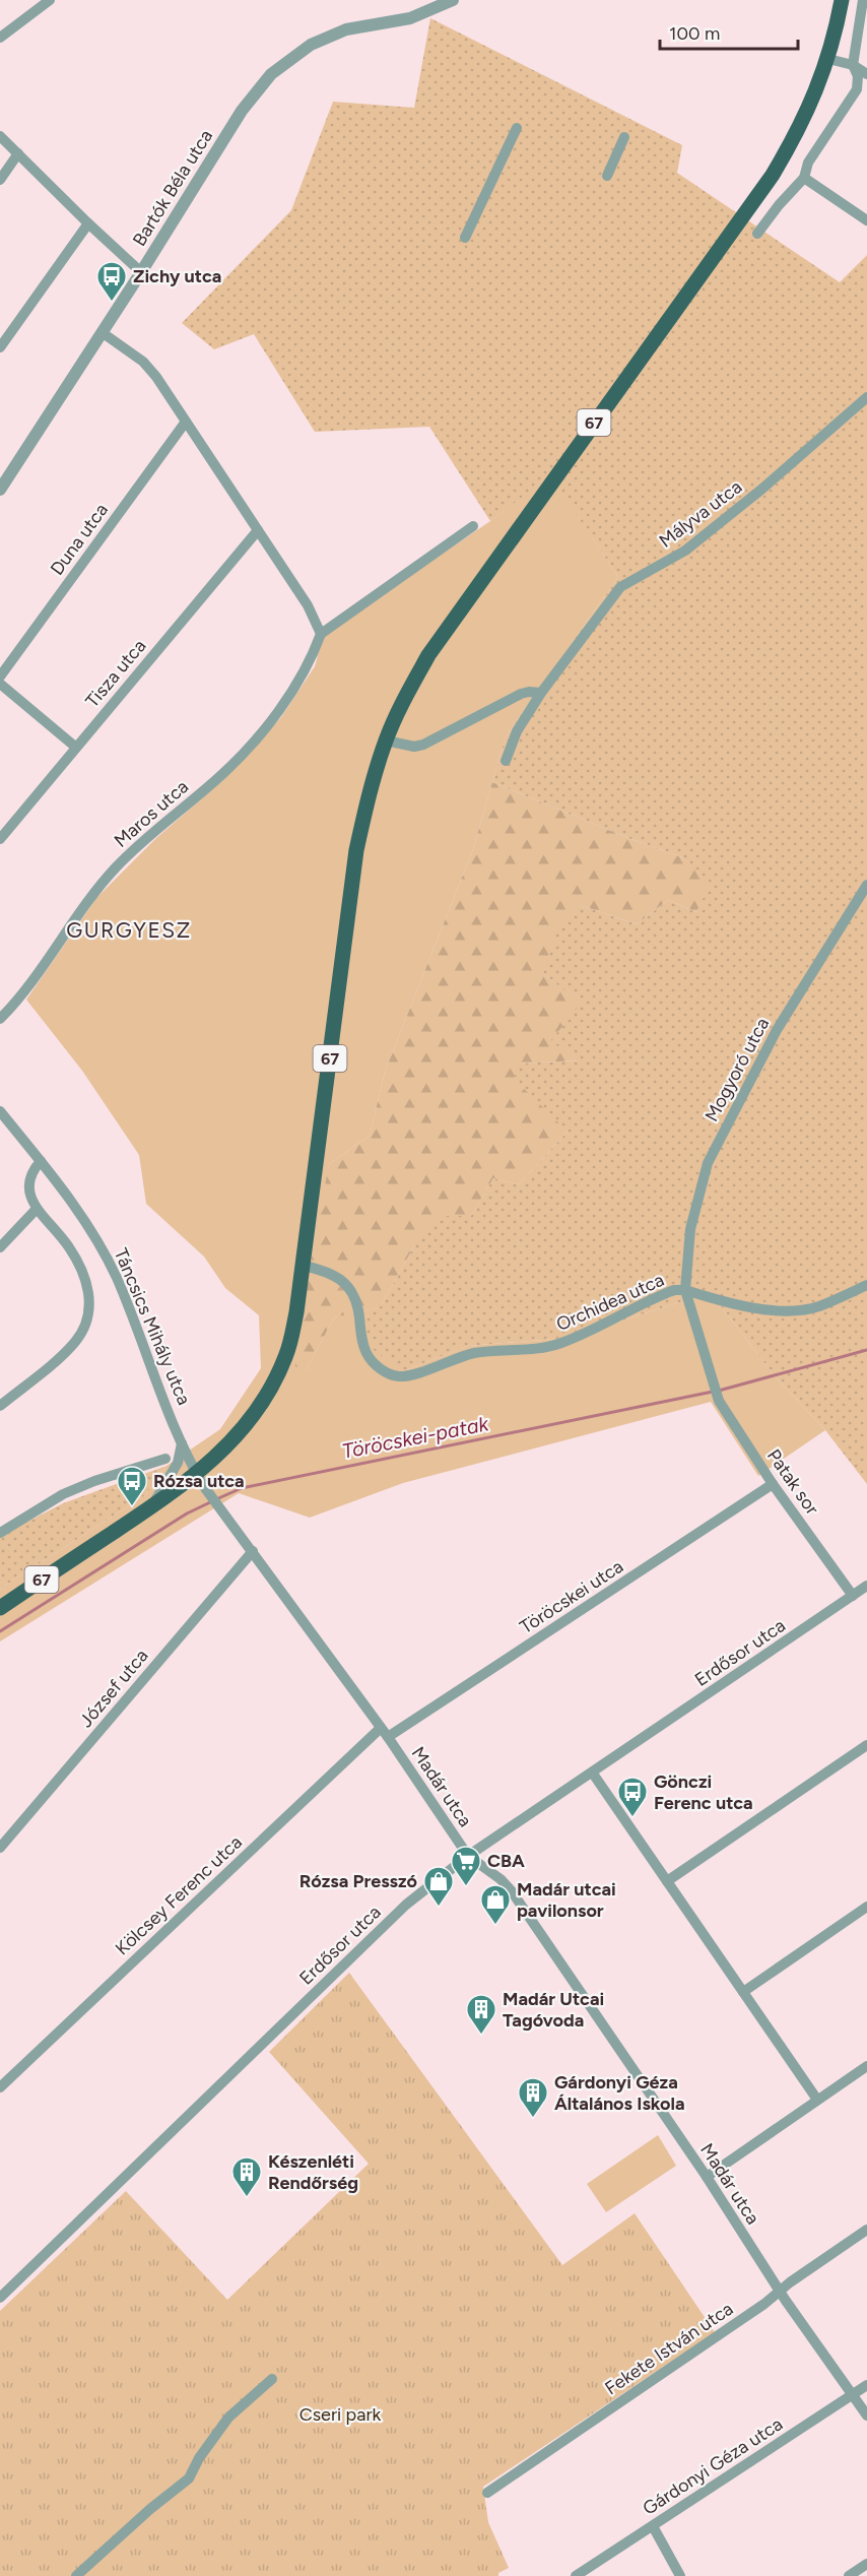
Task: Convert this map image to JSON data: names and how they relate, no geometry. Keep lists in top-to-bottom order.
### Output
{
  "streets": {
    "main road": ["67"],
    "street": [
      "Bartók Béla utca",
      "Mályva utca",
      "Duna utca",
      "Tisza utca",
      "Maros utca",
      "Mogyoró utca",
      "Orchidea utca",
      "Táncsics Mihály utca",
      "Patak sor",
      "Töröcskei utca",
      "Erdősor utca",
      "József utca",
      "Madár utca",
      "Kölcsey Ferenc utca",
      "Fekete István utca",
      "Gárdonyi Géza utca"
    ]
  },
  "crossings": [
    ["67", "Orchidea utca"],
    ["67", "Táncsics Mihály utca"],
    ["67", "Madár utca"],
    ["Mogyoró utca", "Orchidea utca"],
    ["Orchidea utca", "Patak sor"],
    ["Táncsics Mihály utca", "Madár utca"],
    ["Patak sor", "Töröcskei utca"],
    ["Patak sor", "Erdősor utca"],
    ["Töröcskei utca", "Madár utca"],
    ["Erdősor utca", "Madár utca"],
    ["József utca", "Madár utca"],
    ["Madár utca", "Kölcsey Ferenc utca"],
    ["Madár utca", "Fekete István utca"],
    ["Madár utca", "Gárdonyi Géza utca"]
  ],
  "districts": ["GURGYESZ"],
  "water": ["Töröcskei-patak"],
  "parks": ["Cseri park"],
  "places": {
    "bus stop": ["Zichy utca", "Rózsa utca", "Gönczi Ferenc utca"],
    "supermarket": ["CBA"],
    "shop": ["Rózsa Presszó", "Madár utcai pavilonsor"],
    "building": ["Madár Utcai Tagóvoda", "Gárdonyi Géza Általános Iskola", "Készenléti Rendőrség"]
  },
  "scale_bar": "100 m"
}
